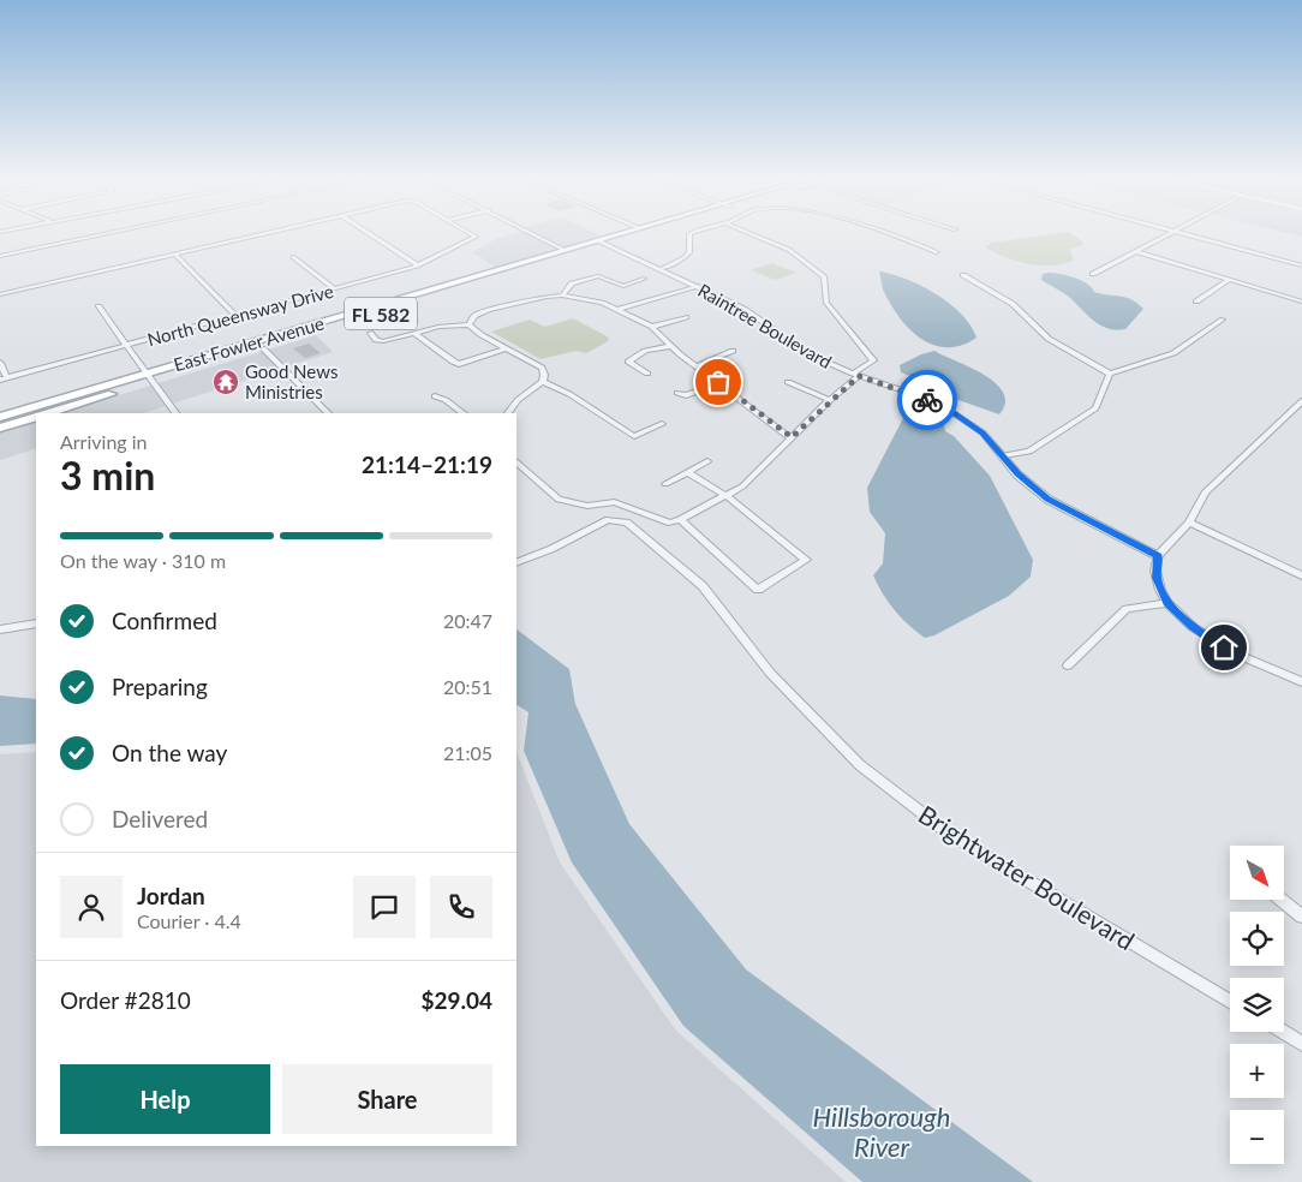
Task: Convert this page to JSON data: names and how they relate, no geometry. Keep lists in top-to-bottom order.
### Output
{
  "streets": {
    "main road": ["FL 582", "East Fowler Avenue"],
    "street": ["North Queensway Drive", "Raintree Boulevard", "Brightwater Boulevard"]
  },
  "crossings": [
    ["Raintree Boulevard", "East Fowler Avenue"]
  ],
  "water": ["Hillsborough River"],
  "places": {
    "temple": ["Good News Ministries"]
  },
  "north": "bottom right",
  "page": {
    "heading": ["3 min", "Arriving in", "21:14–21:19"],
    "panel": [
      "Jordan",
      "Courier · 4.4",
      "Order #2810",
      "$29.04"
    ],
    "bar": "On the way · 310 m",
    "list": [
      ["Confirmed", "20:47"],
      ["Preparing", "20:51"],
      ["On the way", "21:05"],
      "Delivered"
    ],
    "map_buttons": ["+", "−"],
    "buttons": ["Help", "Share"]
  }
}
